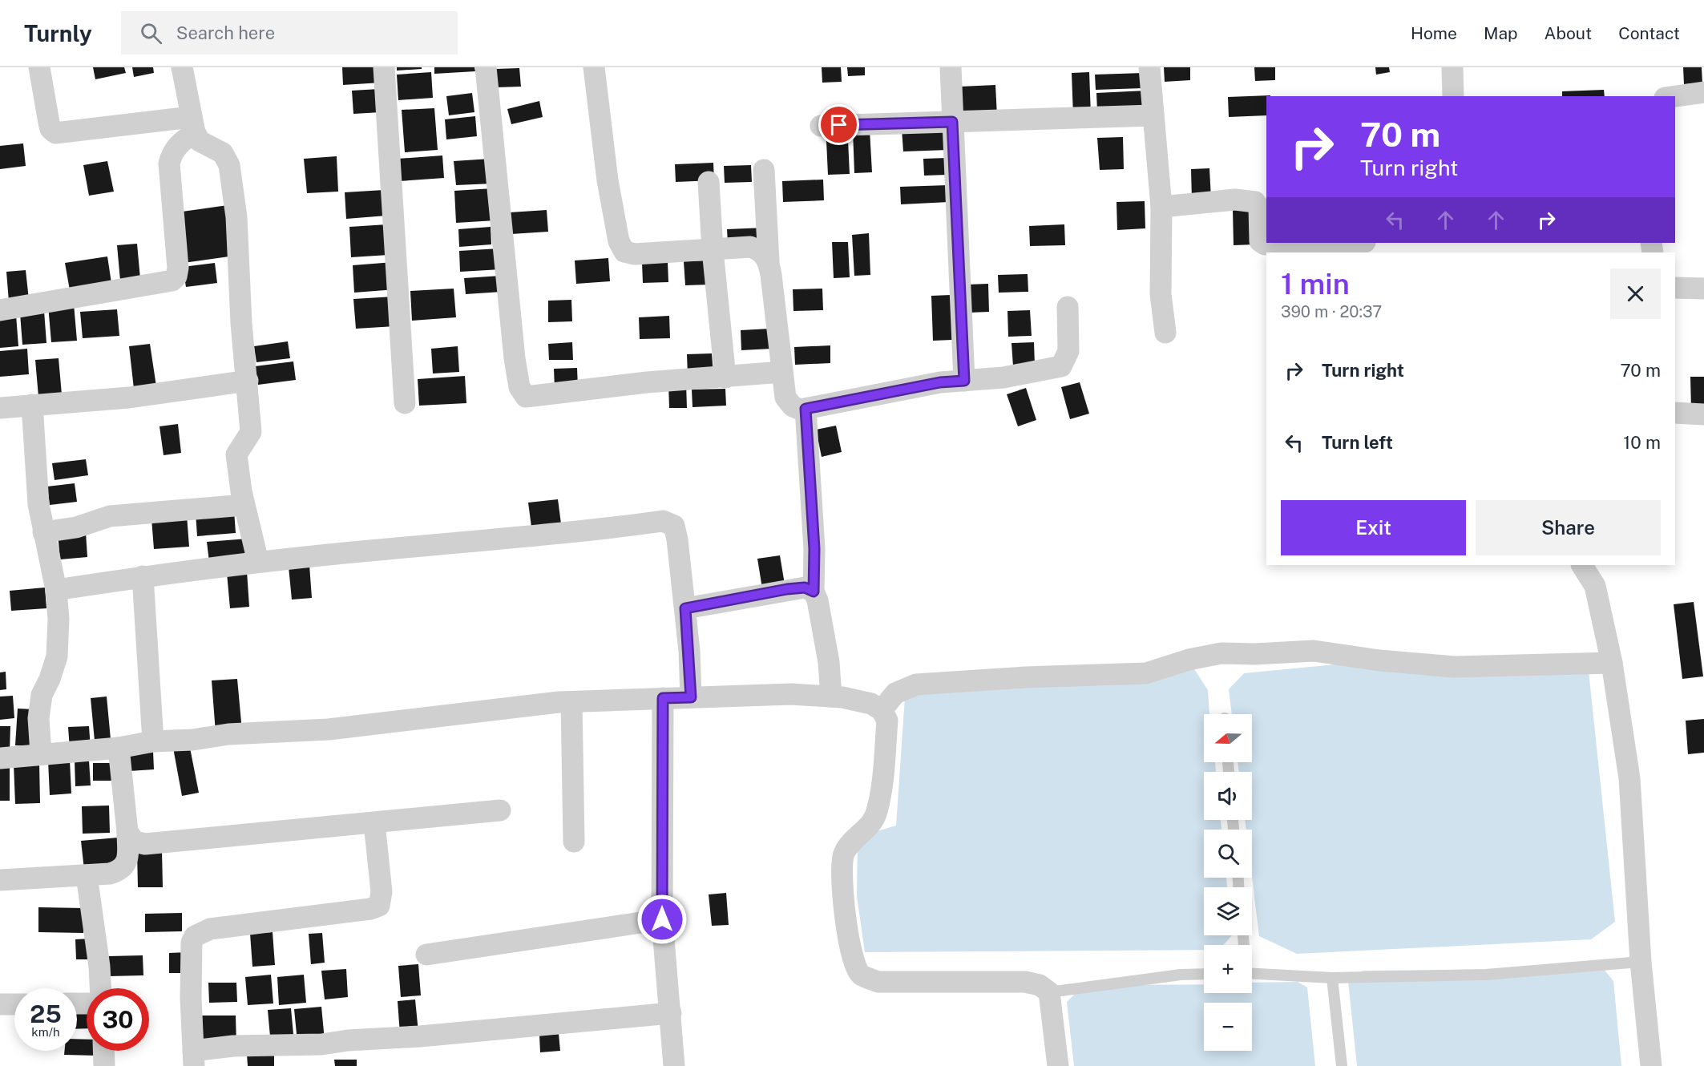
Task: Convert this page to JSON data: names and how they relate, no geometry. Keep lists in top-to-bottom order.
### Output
{
  "north": "left",
  "page": {
    "header": "Turnly",
    "search": "Search here",
    "nav": [
      "Home",
      "Map",
      "About",
      "Contact"
    ],
    "turn": ["70 m", "Turn right"],
    "heading": ["1 min", "390 m · 20:37"],
    "list": [
      {
        "name": "Turn right",
        "value": "70 m"
      },
      {
        "name": "Turn left",
        "value": "10 m"
      }
    ],
    "buttons": ["Exit", "Share"],
    "map_buttons": ["+", "−"],
    "speed": "25 km/h",
    "limit": "30"
  }
}
